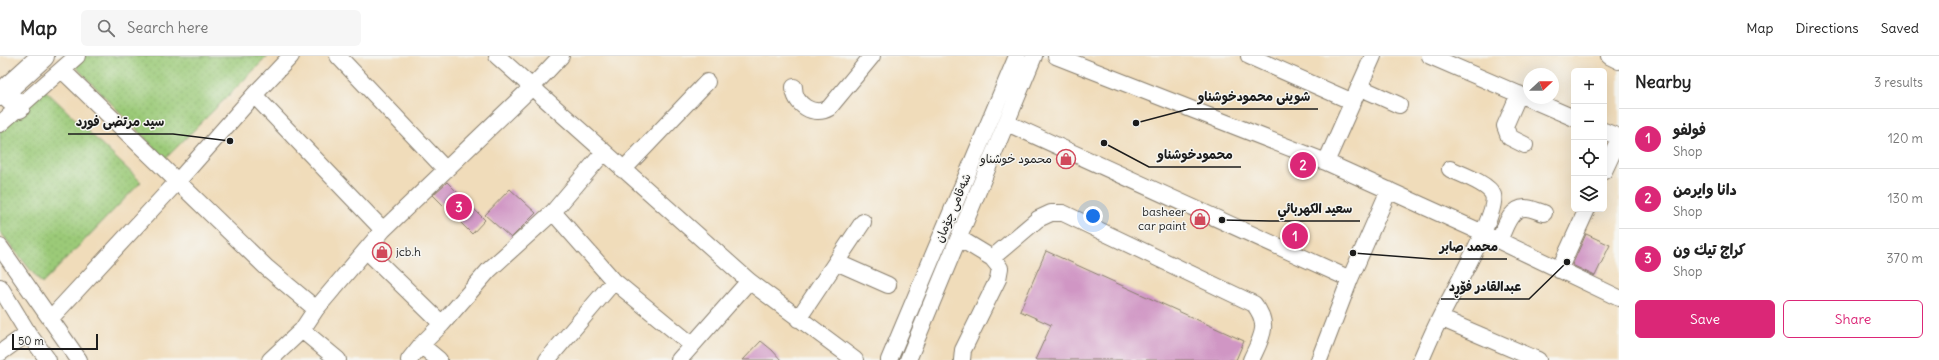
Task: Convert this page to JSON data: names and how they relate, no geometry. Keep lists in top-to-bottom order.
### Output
{
  "streets": {
    "street": ["شەقامی چۆمان"]
  },
  "places": {
    "other": [
      "شوينى محمودخوشناو",
      "سيد مرتضى فورد",
      "محمودخوشناو",
      "سعيد الكهربائي",
      "محمد صابر",
      "عبدالقادر فۆڕد"
    ],
    "shop": ["محمود خوشناو", "basheer car paint", "jcb.h"]
  },
  "scale_bar": "50 m",
  "north": "right",
  "page": {
    "header": "Map",
    "search": "Search here",
    "nav": ["Map", "Directions", "Saved"],
    "heading": ["Nearby", "3 results"],
    "map_buttons": ["+", "−"],
    "list": [
      {
        "mark": "1",
        "name": "فولفو",
        "note": "Shop",
        "value": "120 m"
      },
      {
        "mark": "2",
        "name": "دانا وایرمن",
        "note": "Shop",
        "value": "130 m"
      },
      {
        "mark": "3",
        "name": "كراج تيك ون",
        "note": "Shop",
        "value": "370 m"
      }
    ],
    "pins": ["2", "3", "1"],
    "buttons": ["Save", "Share"],
    "scale": "50 m"
  }
}
